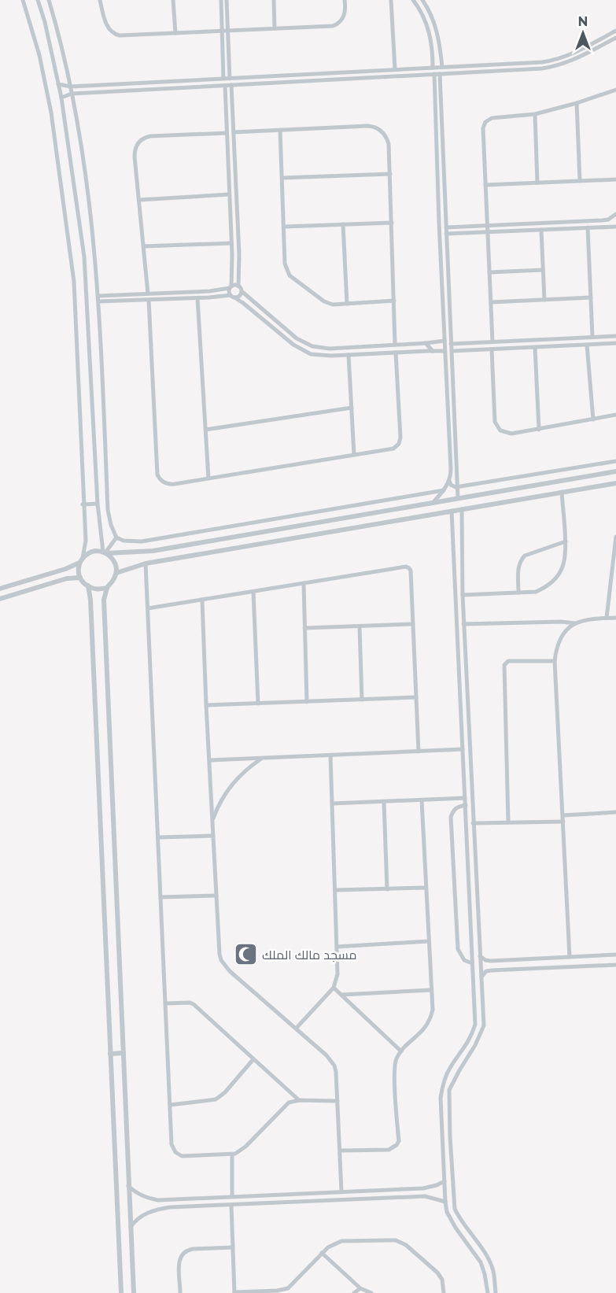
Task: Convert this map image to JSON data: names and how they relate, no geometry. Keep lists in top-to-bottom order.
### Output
{
  "places": {
    "mosque": ["مسجد مالك الملك"]
  },
  "north": "top"
}
